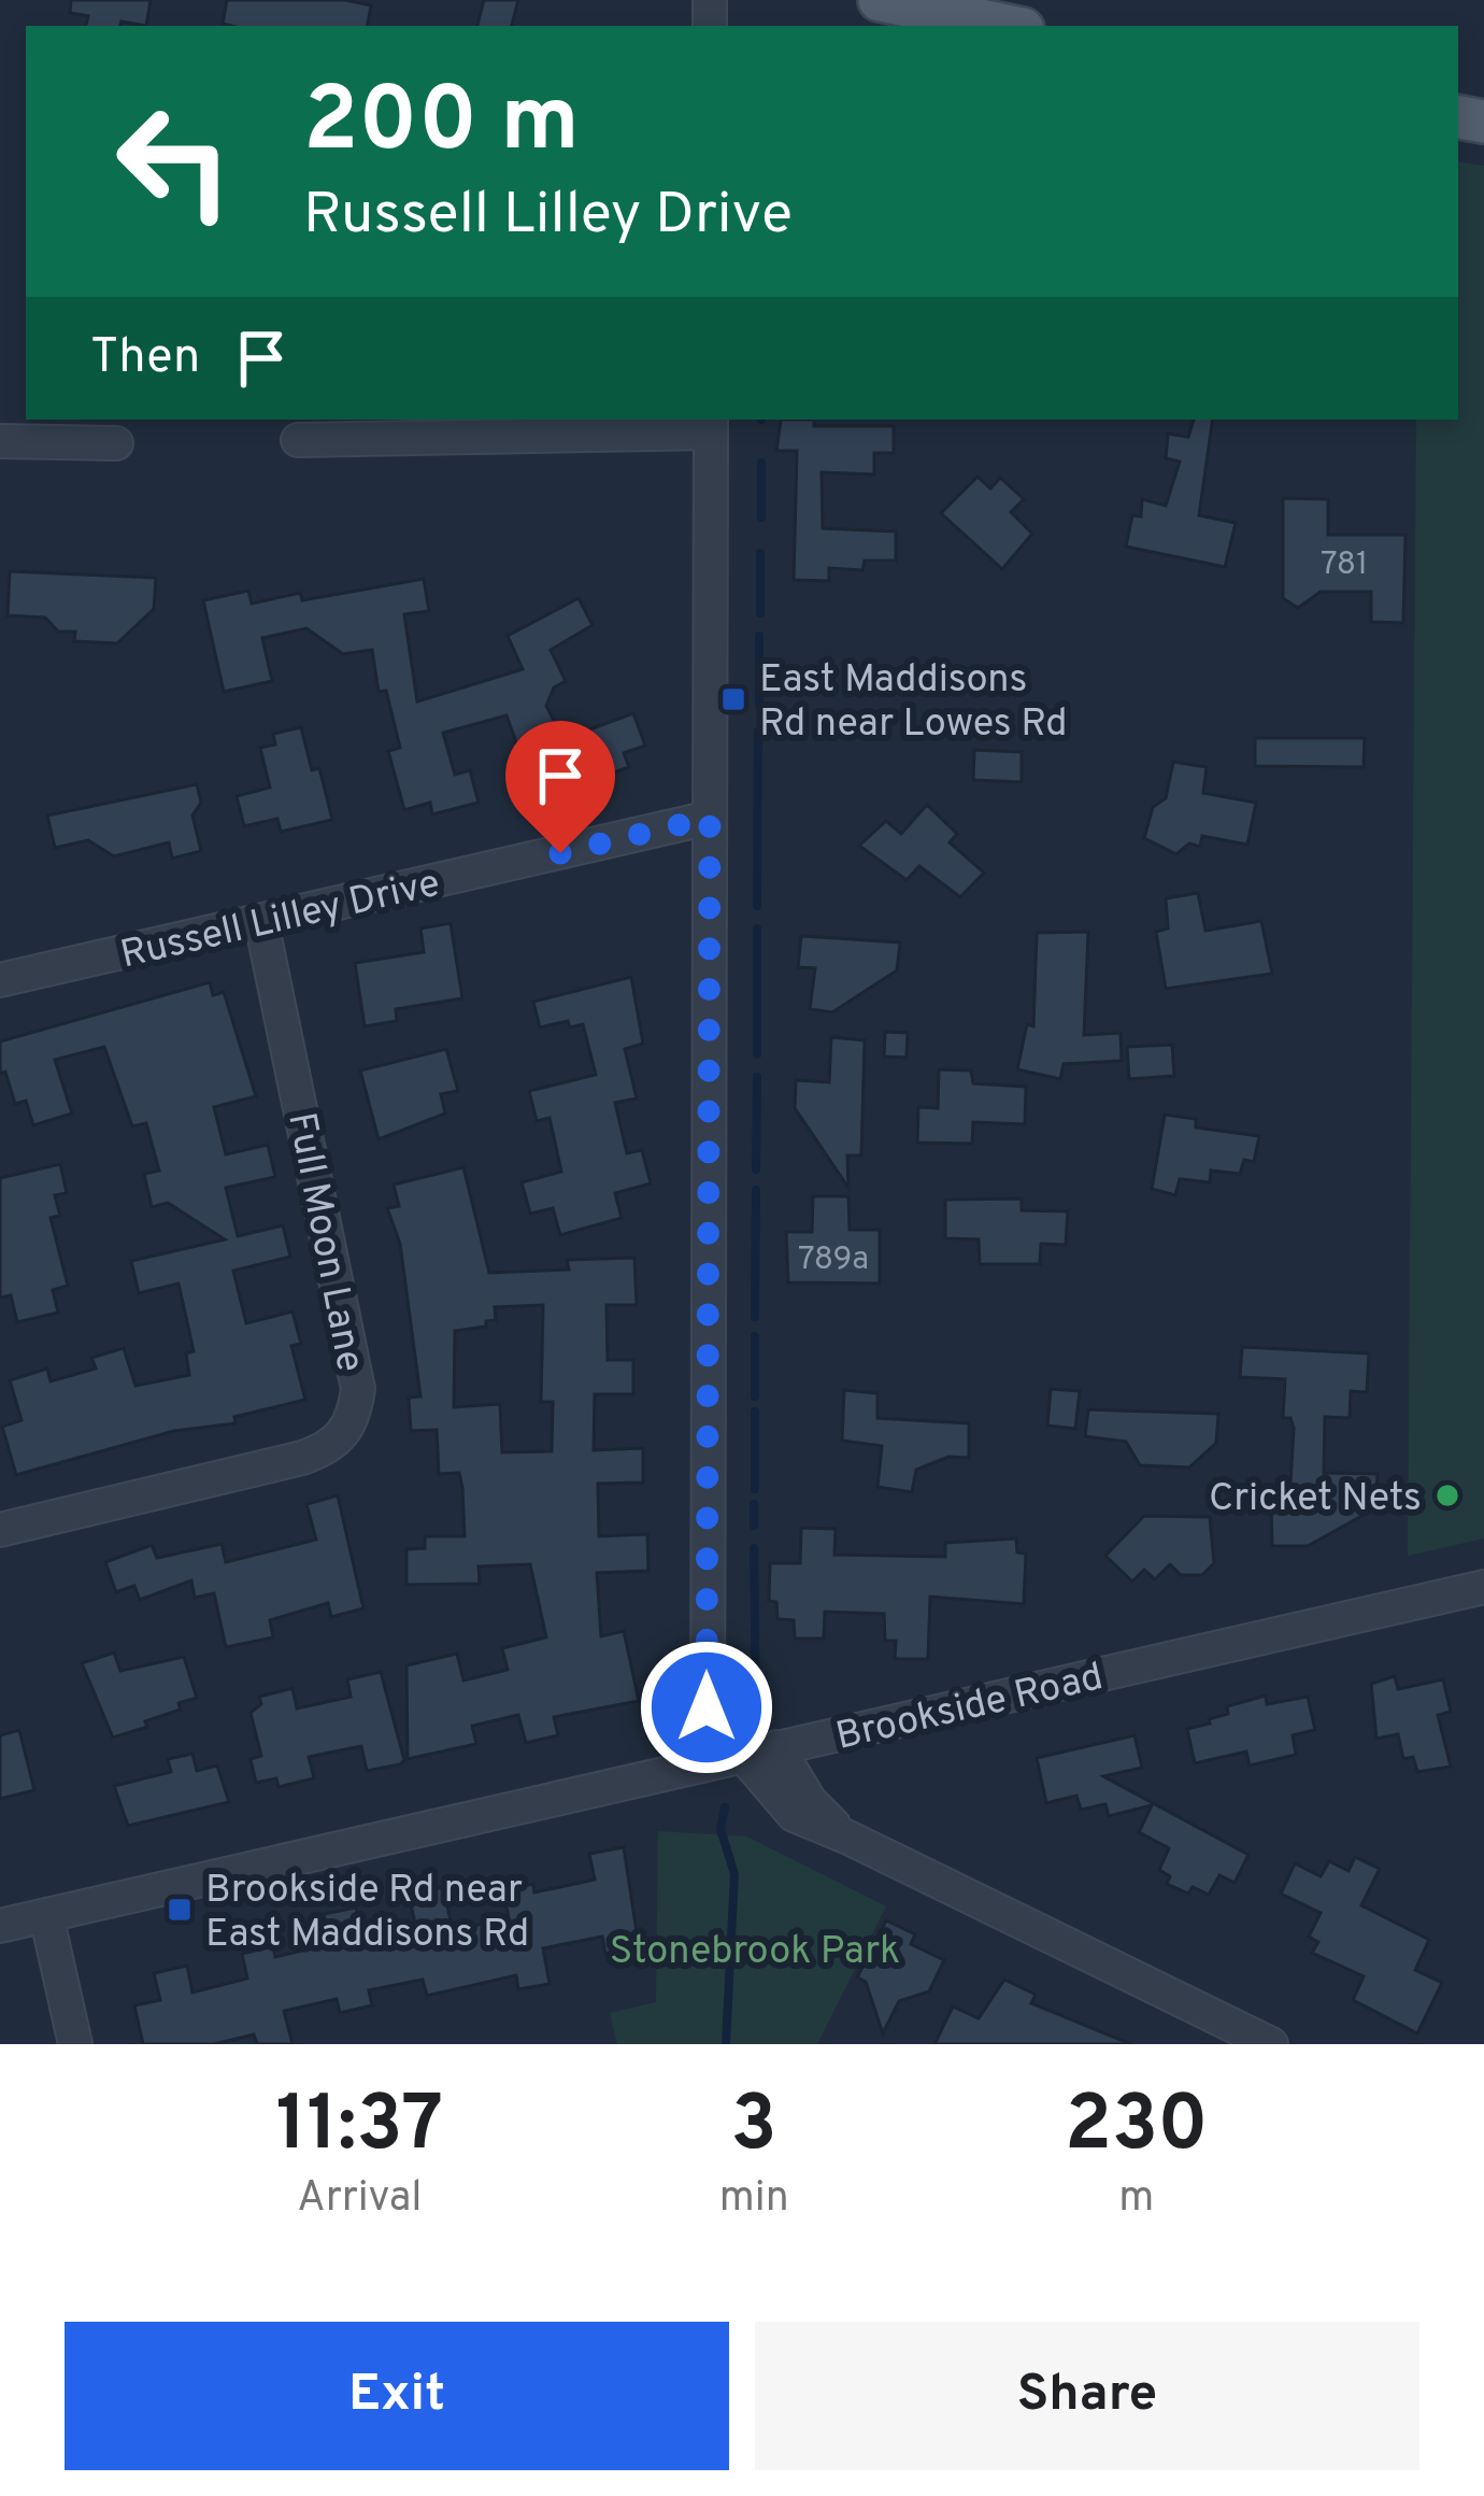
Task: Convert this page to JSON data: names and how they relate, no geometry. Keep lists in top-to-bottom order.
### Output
{
  "streets": {
    "street": ["Russell Lilley Drive", "Full Moon Lane", "Brookside Road"]
  },
  "crossings": [
    ["Russell Lilley Drive", "Full Moon Lane"]
  ],
  "parks": ["Stonebrook Park"],
  "places": {
    "transit": ["East Maddisons Rd near Lowes Rd", "Brookside Rd near East Maddisons Rd"],
    "other": ["Cricket Nets"]
  },
  "house_numbers": ["781", "789a"],
  "page": {
    "turn": ["200 m", "Russell Lilley Drive"],
    "then": "Then",
    "eta": [
      "11:37",
      "Arrival",
      "3",
      "min",
      "230",
      "m"
    ],
    "buttons": ["Exit", "Share"]
  }
}
